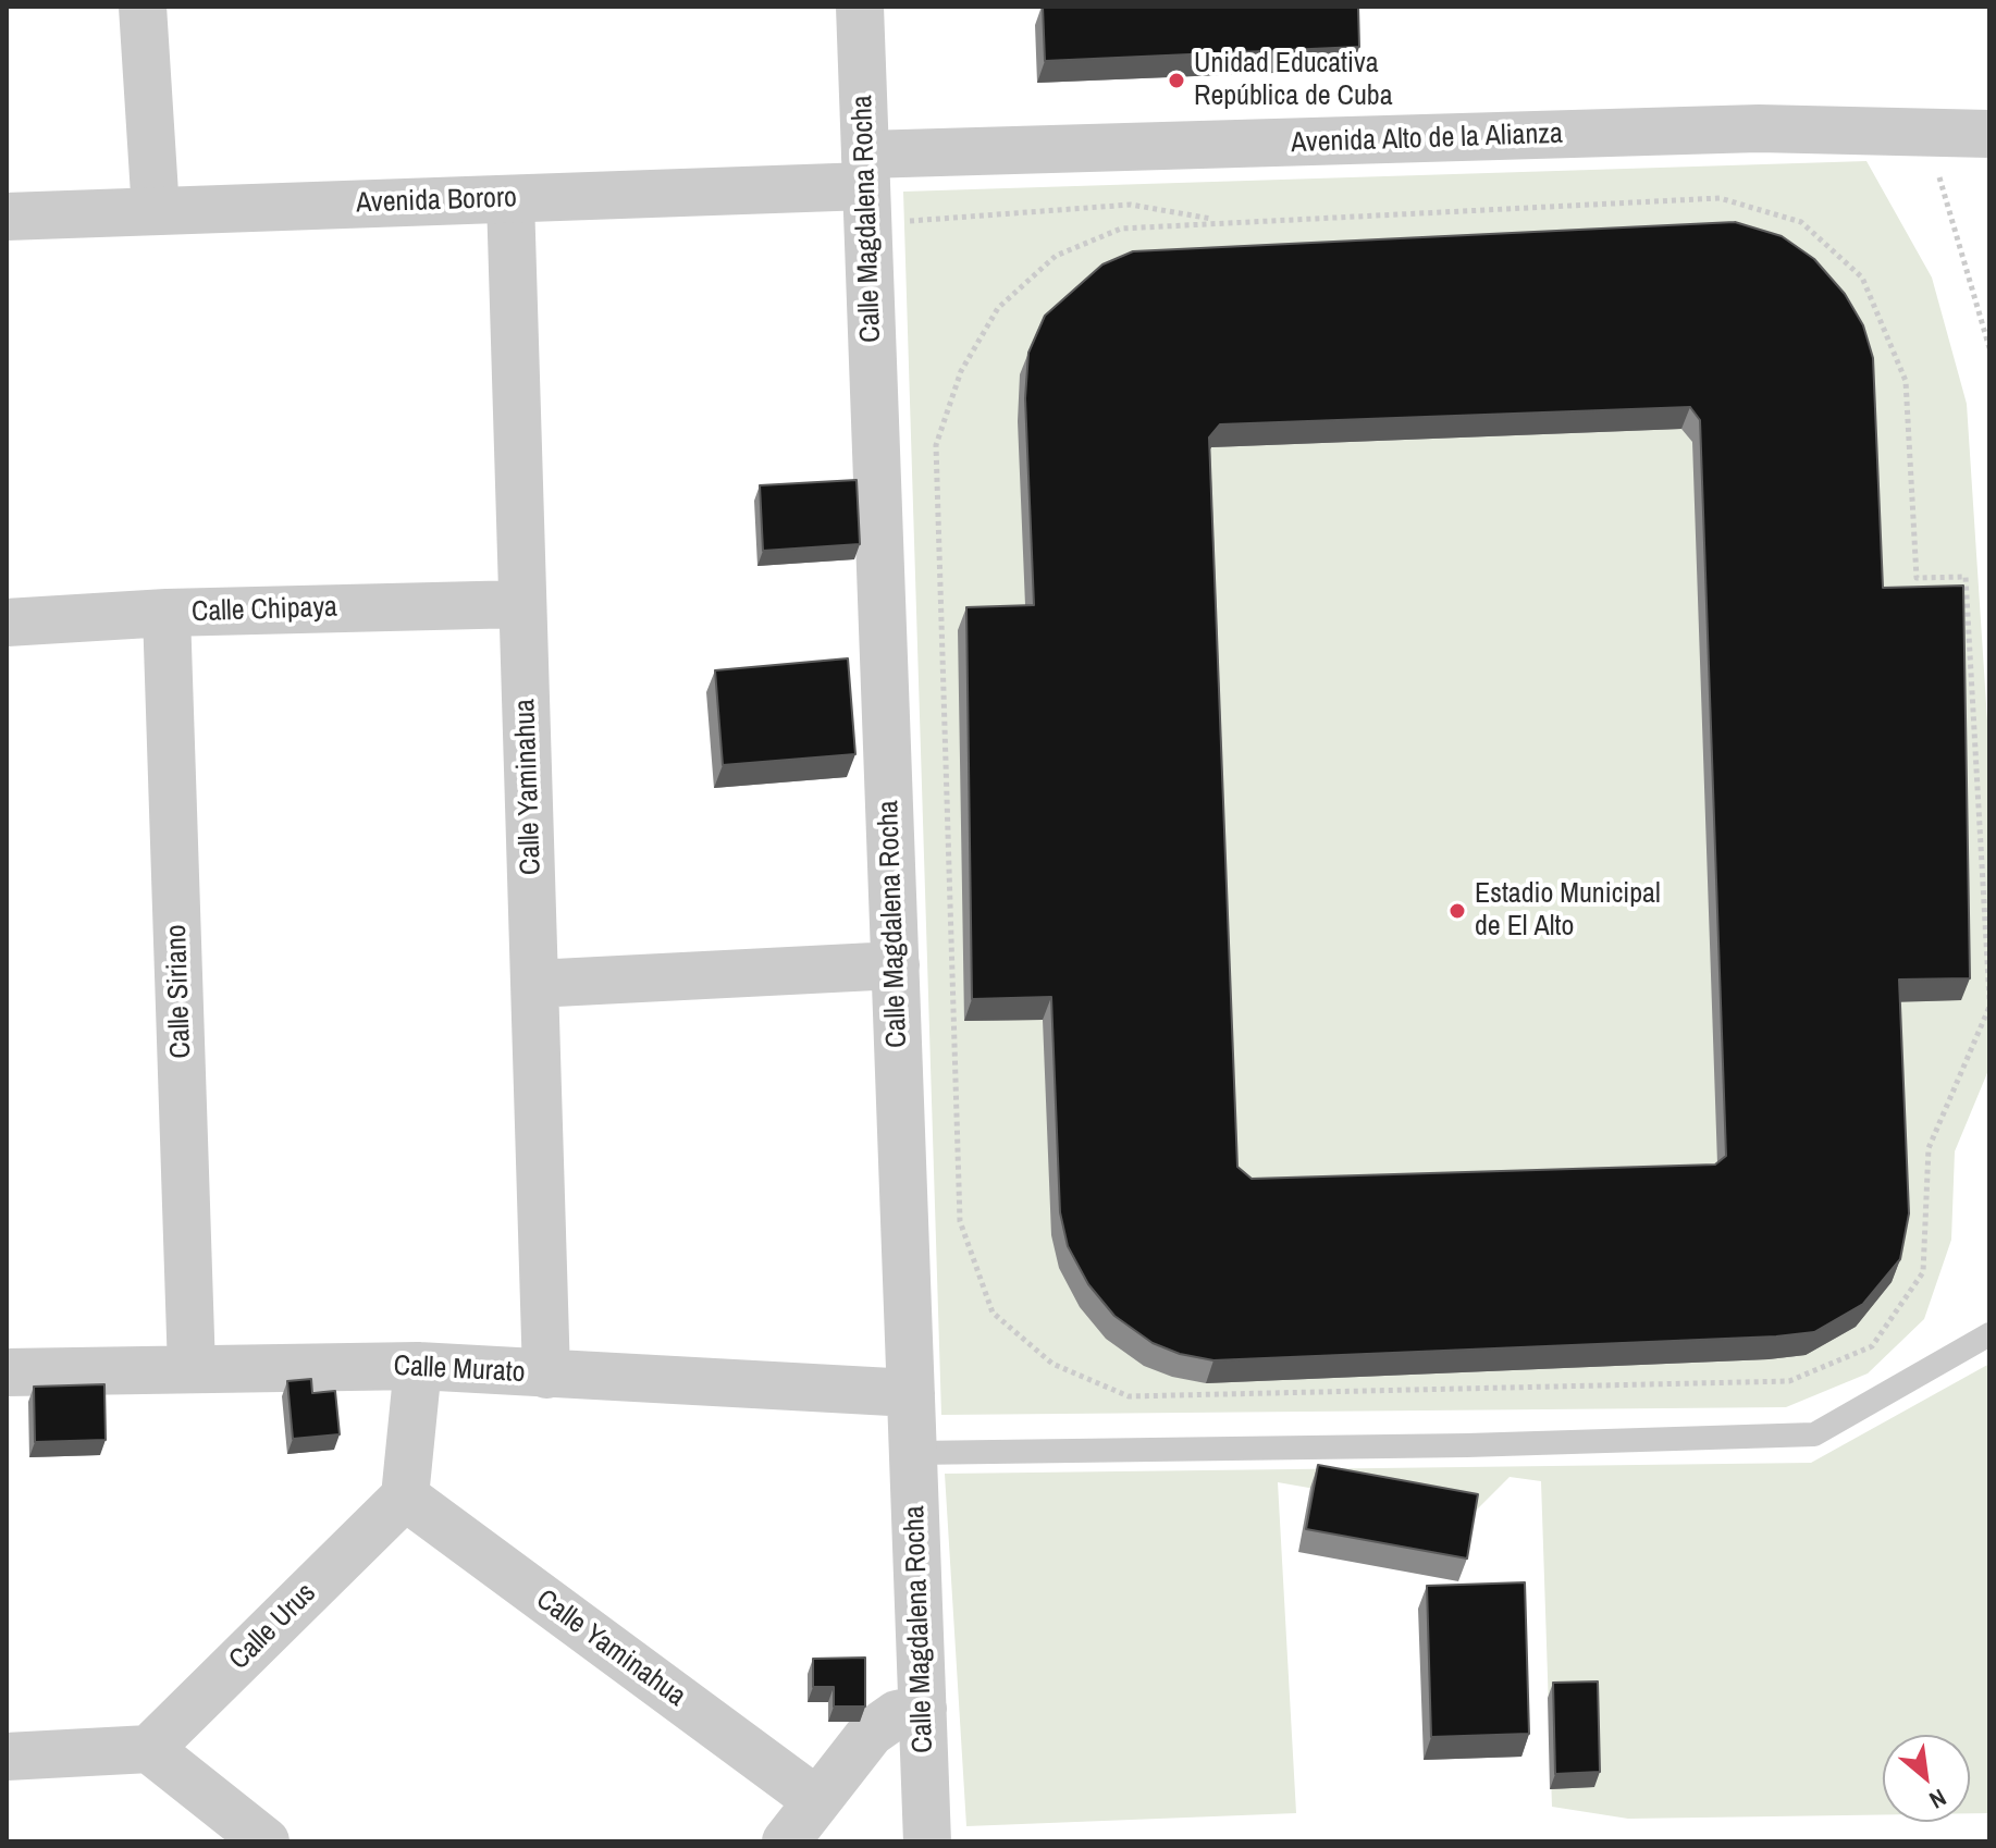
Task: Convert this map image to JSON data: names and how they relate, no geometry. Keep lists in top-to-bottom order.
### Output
{
  "streets": {
    "street": [
      "Avenida Alto de la Alianza",
      "Avenida Bororo",
      "Calle Magdalena Rocha",
      "Calle Chipaya",
      "Calle Yaminahua",
      "Calle Siriano",
      "Calle Murato",
      "Calle Urus"
    ]
  },
  "crossings": [
    ["Avenida Alto de la Alianza", "Avenida Bororo"],
    ["Avenida Alto de la Alianza", "Calle Magdalena Rocha"],
    ["Avenida Bororo", "Calle Magdalena Rocha"],
    ["Avenida Bororo", "Calle Yaminahua"],
    ["Calle Magdalena Rocha", "Calle Murato"],
    ["Calle Chipaya", "Calle Yaminahua"],
    ["Calle Chipaya", "Calle Siriano"],
    ["Calle Yaminahua", "Calle Murato"],
    ["Calle Yaminahua", "Calle Urus"],
    ["Calle Siriano", "Calle Murato"]
  ],
  "places": ["Unidad Educativa República de Cuba", "Estadio Municipal de El Alto"],
  "north": "bottom right"
}
